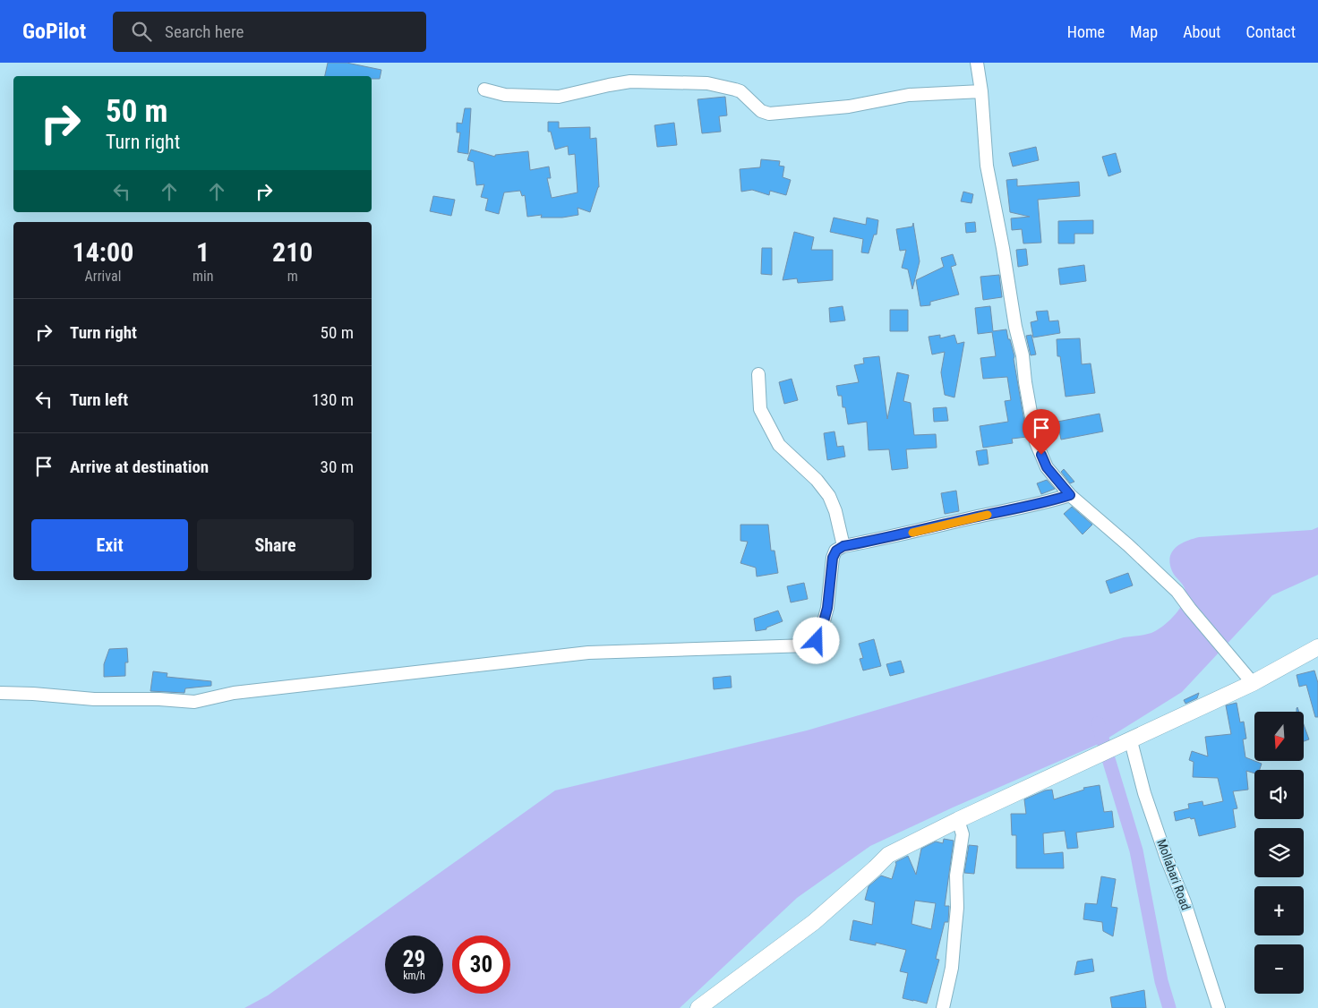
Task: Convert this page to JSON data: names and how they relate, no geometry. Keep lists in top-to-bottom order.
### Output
{
  "streets": {
    "street": ["Mollabari Road"]
  },
  "north": "bottom",
  "page": {
    "header": "GoPilot",
    "search": "Search here",
    "nav": [
      "Home",
      "Map",
      "About",
      "Contact"
    ],
    "turn": ["50 m", "Turn right"],
    "eta": [
      "14:00",
      "Arrival",
      "1",
      "min",
      "210",
      "m"
    ],
    "list": [
      {
        "name": "Turn right",
        "value": "50 m"
      },
      {
        "name": "Turn left",
        "value": "130 m"
      },
      {
        "name": "Arrive at destination",
        "value": "30 m"
      }
    ],
    "buttons": ["Exit", "Share"],
    "map_buttons": ["+", "−"],
    "speed": "29 km/h",
    "limit": "30"
  }
}
